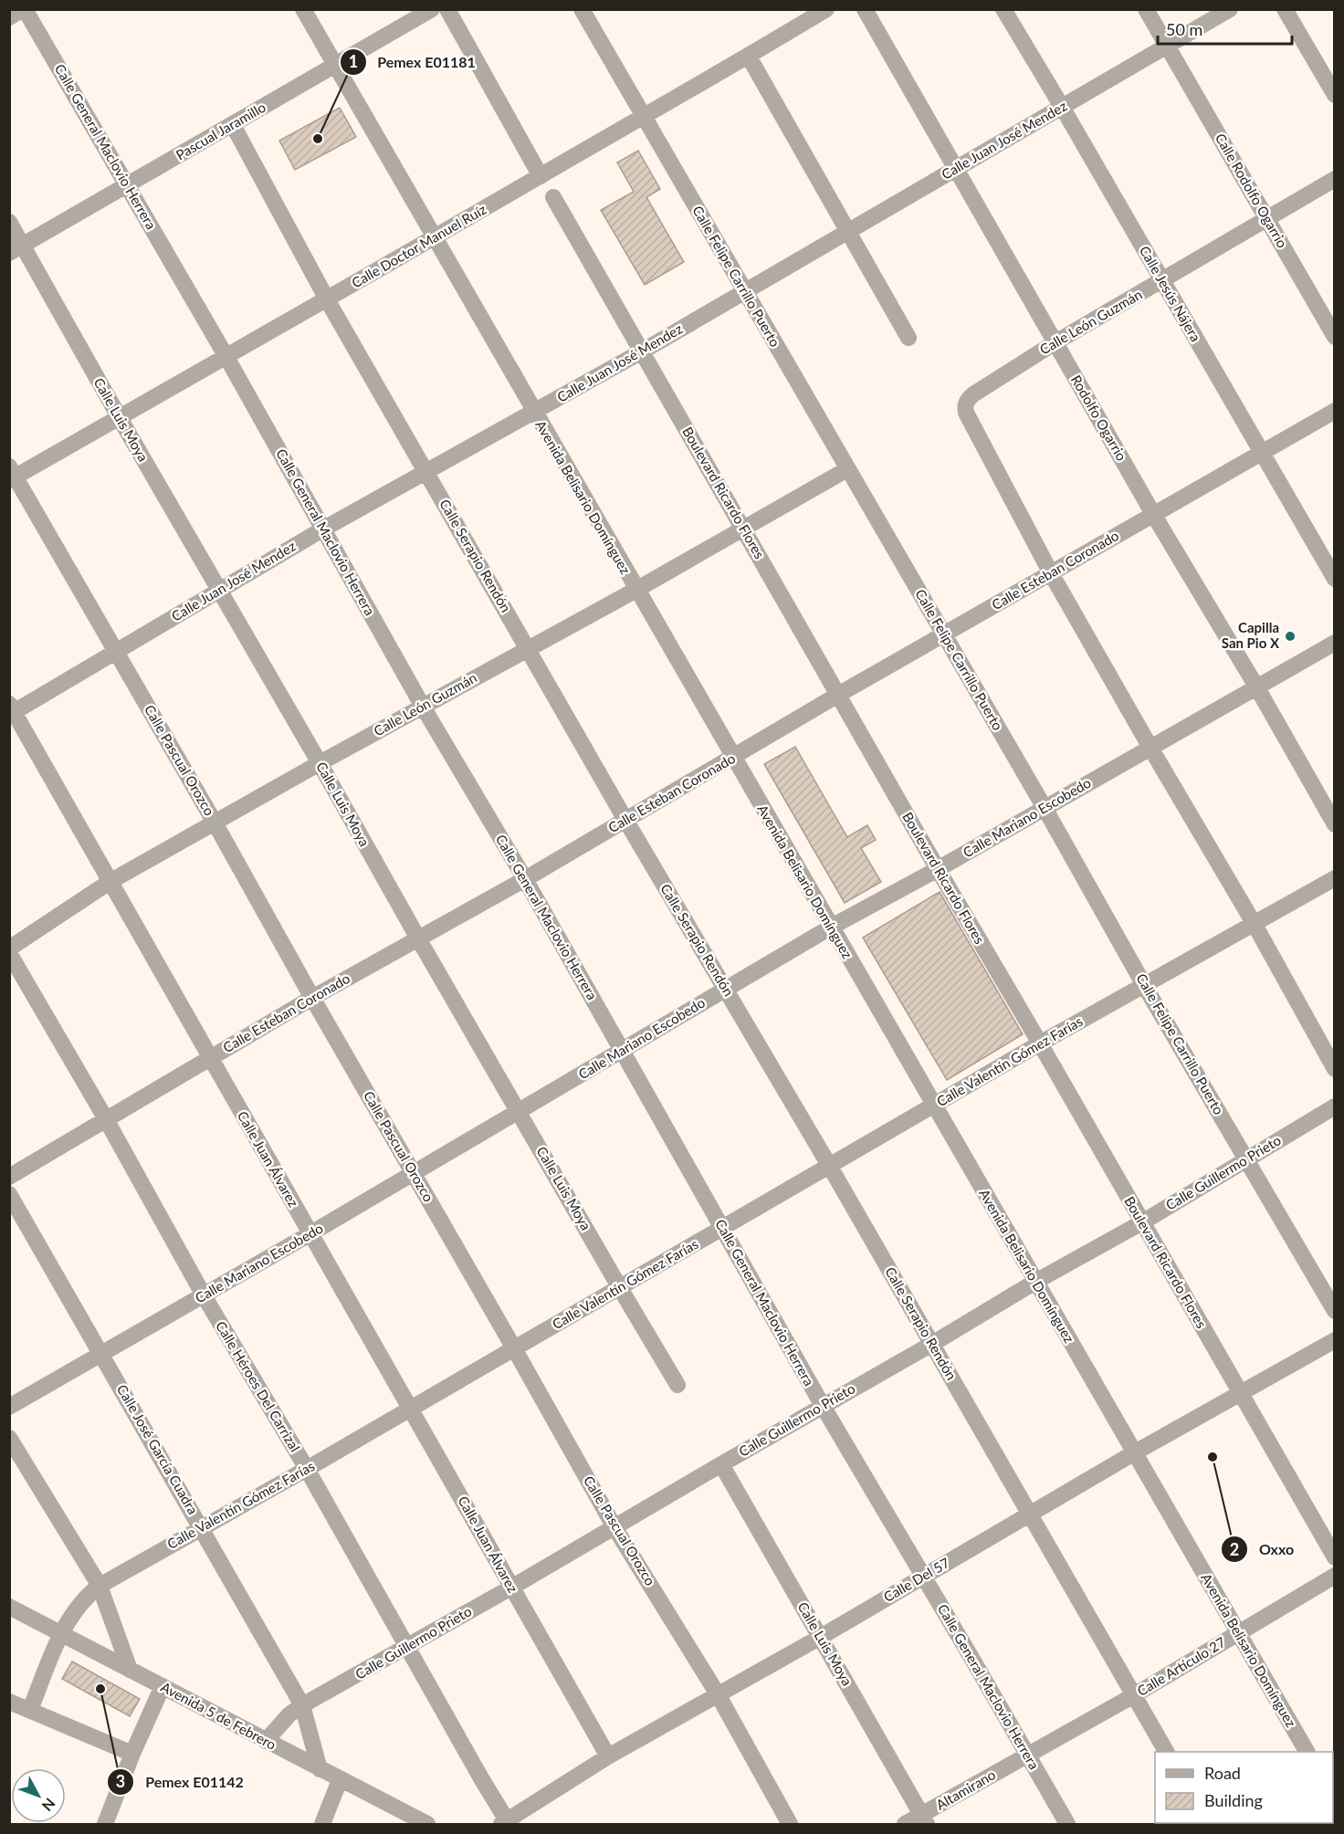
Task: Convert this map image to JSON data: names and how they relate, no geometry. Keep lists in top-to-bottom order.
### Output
{
  "streets": {
    "street": [
      "Pascual Jaramillo",
      "Calle Juan José Mendez",
      "Calle General Maclovio Herrera",
      "Calle Rodolfo Ogarrio",
      "Calle Doctor Manuel Ruíz",
      "Calle Felipe Carrillo Puerto",
      "Calle Jesús Nájera",
      "Calle León Guzmán",
      "Rodolfo Ogarrio",
      "Calle Luis Moya",
      "Boulevard Ricardo Flores",
      "Avenida Belisario Domínguez",
      "Calle Serapio Rendón",
      "Calle Esteban Coronado",
      "Calle Pascual Orozco",
      "Calle Mariano Escobedo",
      "Calle Valentín Gómez Farías",
      "Calle Juan Álvarez",
      "Calle Guillermo Prieto",
      "Calle Héroes Del Carrizal",
      "Calle José García Cuadra",
      "Calle Del 57",
      "Calle Artículo 27",
      "Avenida 5 de Febrero",
      "Altamirano"
    ]
  },
  "crossings": [
    ["Pascual Jaramillo", "Calle General Maclovio Herrera"],
    ["Pascual Jaramillo", "Calle Luis Moya"],
    ["Pascual Jaramillo", "Avenida Belisario Domínguez"],
    ["Pascual Jaramillo", "Calle Serapio Rendón"],
    ["Calle Juan José Mendez", "Calle General Maclovio Herrera"],
    ["Calle Juan José Mendez", "Calle Rodolfo Ogarrio"],
    ["Calle Juan José Mendez", "Calle Felipe Carrillo Puerto"],
    ["Calle Juan José Mendez", "Calle Jesús Nájera"],
    ["Calle Juan José Mendez", "Rodolfo Ogarrio"],
    ["Calle Juan José Mendez", "Calle Luis Moya"],
    ["Calle Juan José Mendez", "Boulevard Ricardo Flores"],
    ["Calle Juan José Mendez", "Avenida Belisario Domínguez"],
    ["Calle Juan José Mendez", "Calle Serapio Rendón"],
    ["Calle Juan José Mendez", "Calle Pascual Orozco"],
    ["Calle Juan José Mendez", "Calle Juan Álvarez"],
    ["Calle General Maclovio Herrera", "Calle Doctor Manuel Ruíz"],
    ["Calle General Maclovio Herrera", "Calle León Guzmán"],
    ["Calle General Maclovio Herrera", "Calle Esteban Coronado"],
    ["Calle General Maclovio Herrera", "Calle Mariano Escobedo"],
    ["Calle General Maclovio Herrera", "Calle Valentín Gómez Farías"],
    ["Calle General Maclovio Herrera", "Calle Guillermo Prieto"],
    ["Calle General Maclovio Herrera", "Calle Del 57"],
    ["Calle General Maclovio Herrera", "Calle Artículo 27"],
    ["Calle General Maclovio Herrera", "Altamirano"],
    ["Calle Rodolfo Ogarrio", "Calle León Guzmán"],
    ["Calle Doctor Manuel Ruíz", "Calle Felipe Carrillo Puerto"],
    ["Calle Doctor Manuel Ruíz", "Calle Luis Moya"],
    ["Calle Doctor Manuel Ruíz", "Avenida Belisario Domínguez"],
    ["Calle Doctor Manuel Ruíz", "Calle Serapio Rendón"],
    ["Calle Doctor Manuel Ruíz", "Calle Pascual Orozco"],
    ["Calle Felipe Carrillo Puerto", "Calle León Guzmán"],
    ["Calle Felipe Carrillo Puerto", "Calle Esteban Coronado"],
    ["Calle Felipe Carrillo Puerto", "Calle Mariano Escobedo"],
    ["Calle Felipe Carrillo Puerto", "Calle Valentín Gómez Farías"],
    ["Calle Felipe Carrillo Puerto", "Calle Guillermo Prieto"],
    ["Calle Jesús Nájera", "Calle León Guzmán"],
    ["Calle Jesús Nájera", "Calle Esteban Coronado"],
    ["Calle León Guzmán", "Rodolfo Ogarrio"],
    ["Calle León Guzmán", "Calle Luis Moya"],
    ["Calle León Guzmán", "Boulevard Ricardo Flores"],
    ["Calle León Guzmán", "Avenida Belisario Domínguez"],
    ["Calle León Guzmán", "Calle Serapio Rendón"],
    ["Calle León Guzmán", "Calle Esteban Coronado"],
    ["Calle León Guzmán", "Calle Pascual Orozco"],
    ["Calle León Guzmán", "Calle Juan Álvarez"],
    ["Calle León Guzmán", "Calle Héroes Del Carrizal"],
    ["Rodolfo Ogarrio", "Calle Esteban Coronado"],
    ["Rodolfo Ogarrio", "Calle Mariano Escobedo"],
    ["Calle Luis Moya", "Calle Esteban Coronado"],
    ["Calle Luis Moya", "Calle Mariano Escobedo"],
    ["Calle Luis Moya", "Calle Valentín Gómez Farías"],
    ["Calle Luis Moya", "Calle Guillermo Prieto"],
    ["Calle Luis Moya", "Calle Del 57"],
    ["Calle Luis Moya", "Altamirano"],
    ["Boulevard Ricardo Flores", "Calle Esteban Coronado"],
    ["Boulevard Ricardo Flores", "Calle Mariano Escobedo"],
    ["Boulevard Ricardo Flores", "Calle Valentín Gómez Farías"],
    ["Boulevard Ricardo Flores", "Calle Guillermo Prieto"],
    ["Boulevard Ricardo Flores", "Calle Del 57"],
    ["Avenida Belisario Domínguez", "Calle Esteban Coronado"],
    ["Avenida Belisario Domínguez", "Calle Mariano Escobedo"],
    ["Avenida Belisario Domínguez", "Calle Valentín Gómez Farías"],
    ["Avenida Belisario Domínguez", "Calle Guillermo Prieto"],
    ["Avenida Belisario Domínguez", "Calle Del 57"],
    ["Avenida Belisario Domínguez", "Calle Artículo 27"],
    ["Calle Serapio Rendón", "Calle Esteban Coronado"],
    ["Calle Serapio Rendón", "Calle Mariano Escobedo"],
    ["Calle Serapio Rendón", "Calle Valentín Gómez Farías"],
    ["Calle Serapio Rendón", "Calle Guillermo Prieto"],
    ["Calle Serapio Rendón", "Calle Del 57"],
    ["Calle Serapio Rendón", "Calle Artículo 27"],
    ["Calle Esteban Coronado", "Calle Pascual Orozco"],
    ["Calle Esteban Coronado", "Calle Juan Álvarez"],
    ["Calle Esteban Coronado", "Calle Héroes Del Carrizal"],
    ["Calle Pascual Orozco", "Calle Mariano Escobedo"],
    ["Calle Pascual Orozco", "Calle Valentín Gómez Farías"],
    ["Calle Pascual Orozco", "Calle Guillermo Prieto"],
    ["Calle Pascual Orozco", "Calle Del 57"],
    ["Calle Mariano Escobedo", "Calle Juan Álvarez"],
    ["Calle Mariano Escobedo", "Calle Héroes Del Carrizal"],
    ["Calle Mariano Escobedo", "Calle José García Cuadra"],
    ["Calle Valentín Gómez Farías", "Calle Juan Álvarez"],
    ["Calle Valentín Gómez Farías", "Calle Héroes Del Carrizal"],
    ["Calle Valentín Gómez Farías", "Calle José García Cuadra"],
    ["Calle Valentín Gómez Farías", "Avenida 5 de Febrero"],
    ["Calle Juan Álvarez", "Calle Guillermo Prieto"],
    ["Calle Juan Álvarez", "Calle Del 57"],
    ["Calle Guillermo Prieto", "Calle Héroes Del Carrizal"],
    ["Calle Guillermo Prieto", "Calle José García Cuadra"],
    ["Calle Guillermo Prieto", "Avenida 5 de Febrero"],
    ["Calle Héroes Del Carrizal", "Calle Del 57"],
    ["Calle José García Cuadra", "Avenida 5 de Febrero"],
    ["Calle Artículo 27", "Altamirano"]
  ],
  "places": [
    "Pemex E01181",
    "Capilla San Pio X",
    "Oxxo",
    "Pemex E01142"
  ],
  "legend": ["Road", "Building"],
  "scale_bar": "50 m",
  "north": "bottom right"
}
